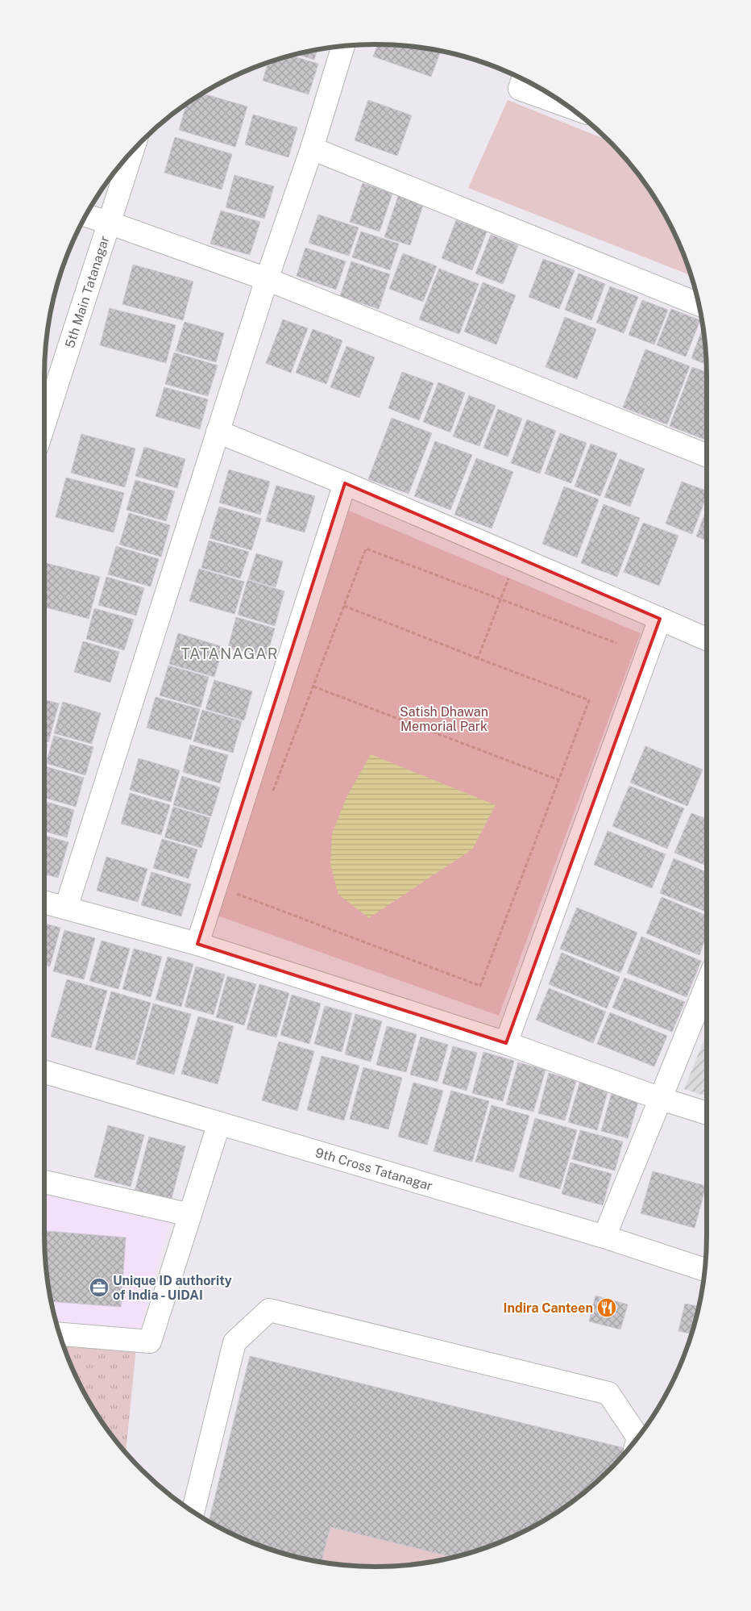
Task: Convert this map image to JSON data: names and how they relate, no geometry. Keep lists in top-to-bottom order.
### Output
{
  "streets": {
    "street": ["5th Main Tatanagar", "9th Cross Tatanagar"]
  },
  "districts": ["TATANAGAR"],
  "parks": ["Satish Dhawan Memorial Park"],
  "places": {
    "office": ["Unique ID authority of India - UIDAI"],
    "restaurant": ["Indira Canteen"]
  }
}
